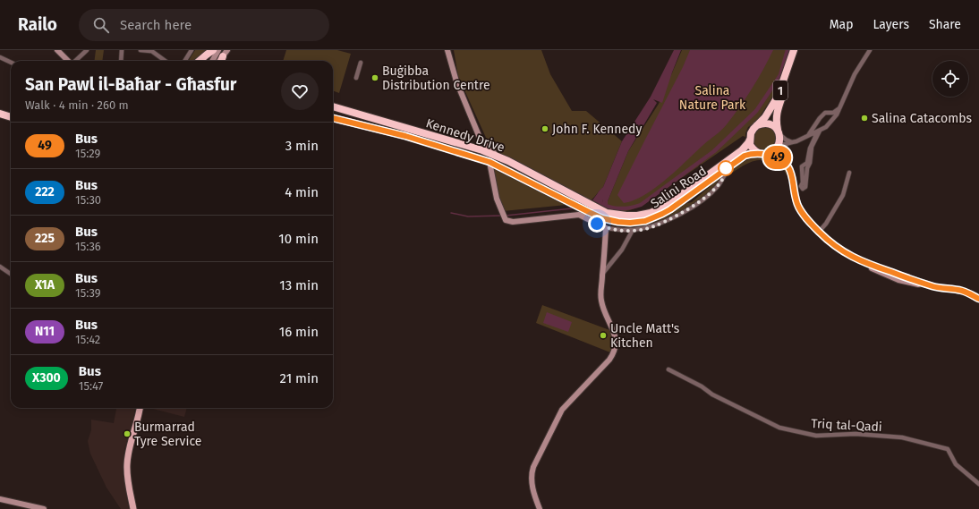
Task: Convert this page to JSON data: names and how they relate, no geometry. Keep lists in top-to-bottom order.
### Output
{
  "streets": {
    "highway": ["1", "Kennedy Drive", "Salini Road"],
    "street": ["Triq tal-Qadi"]
  },
  "crossings": [
    ["1", "Salini Road"],
    ["Kennedy Drive", "Salini Road"]
  ],
  "parks": ["Salina Nature Park"],
  "places": [
    "Buġibba Distribution Centre",
    "Salina Catacombs",
    "John F. Kennedy",
    "Uncle Matt's Kitchen",
    "Burmarrad Tyre Service"
  ],
  "lines": ["bus line 49"],
  "page": {
    "header": "Railo",
    "search": "Search here",
    "nav": ["Map", "Layers", "Share"],
    "on_map": "49",
    "heading": ["San Pawl il-Baħar - Għasfur", "Walk · 4 min · 260 m"],
    "list": [
      {
        "mark": "49",
        "name": "Bus",
        "note": "15:29",
        "value": "3 min"
      },
      {
        "mark": "222",
        "name": "Bus",
        "note": "15:30",
        "value": "4 min"
      },
      {
        "mark": "225",
        "name": "Bus",
        "note": "15:36",
        "value": "10 min"
      },
      {
        "mark": "X1A",
        "name": "Bus",
        "note": "15:39",
        "value": "13 min"
      },
      {
        "mark": "N11",
        "name": "Bus",
        "note": "15:42",
        "value": "16 min"
      },
      {
        "mark": "X300",
        "name": "Bus",
        "note": "15:47",
        "value": "21 min"
      }
    ]
  }
}
